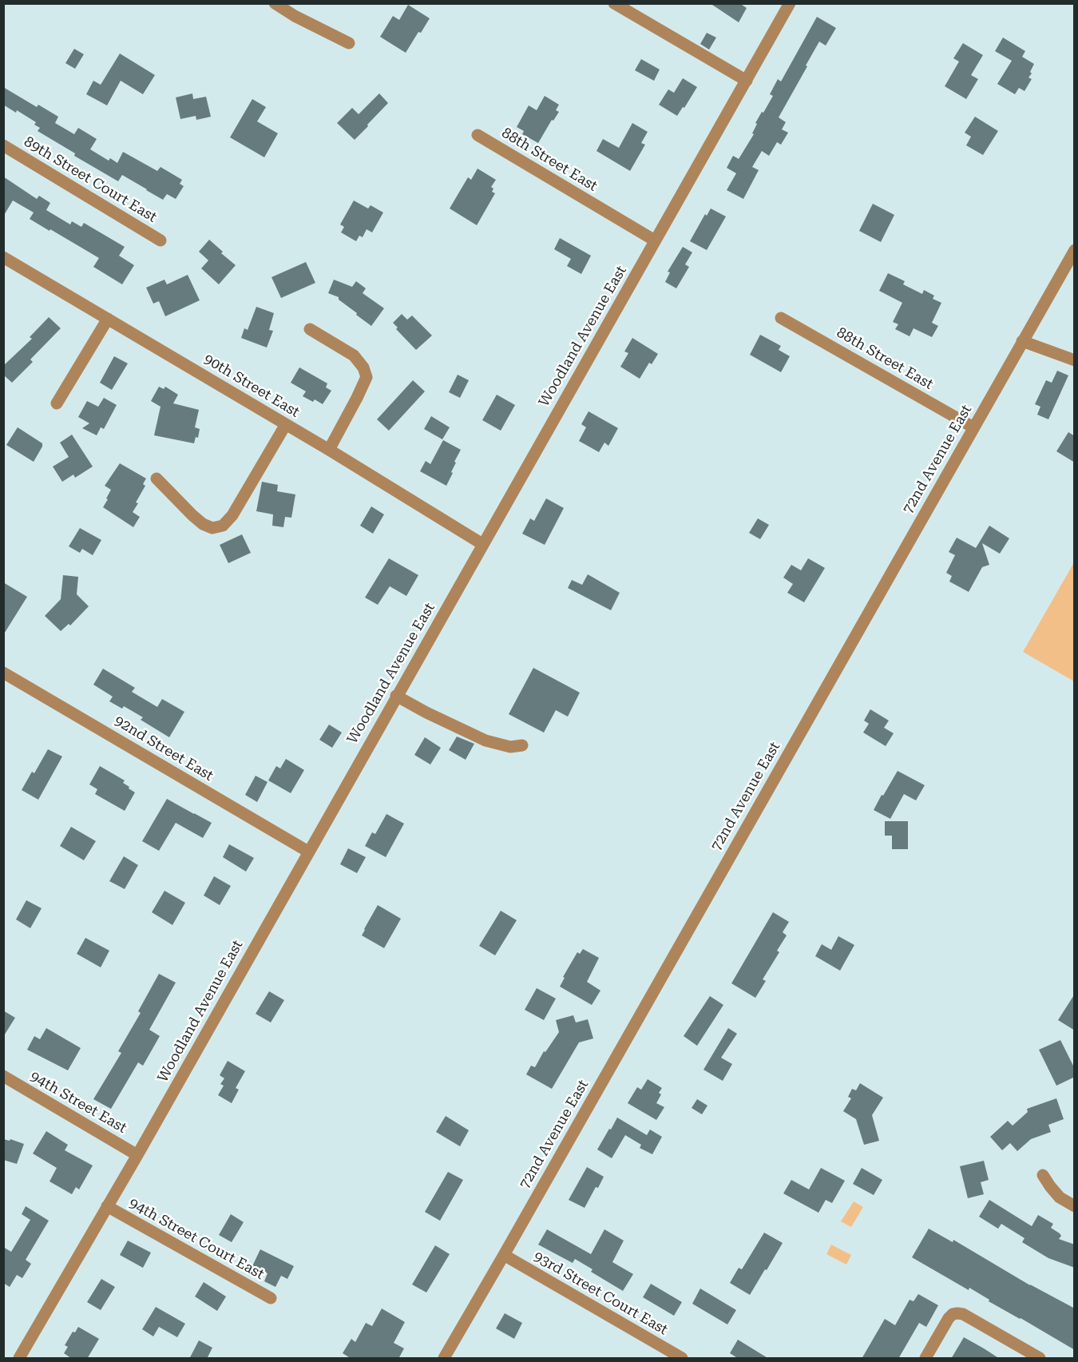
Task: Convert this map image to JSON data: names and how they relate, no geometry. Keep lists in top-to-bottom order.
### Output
{
  "streets": {
    "street": [
      "88th Street East",
      "89th Street Court East",
      "Woodland Avenue East",
      "90th Street East",
      "72nd Avenue East",
      "92nd Street East",
      "94th Street East",
      "94th Street Court East",
      "93rd Street Court East"
    ]
  },
  "crossings": [
    ["88th Street East", "Woodland Avenue East"],
    ["88th Street East", "72nd Avenue East"],
    ["Woodland Avenue East", "90th Street East"],
    ["Woodland Avenue East", "92nd Street East"],
    ["Woodland Avenue East", "94th Street East"],
    ["Woodland Avenue East", "94th Street Court East"],
    ["72nd Avenue East", "93rd Street Court East"]
  ]
}
